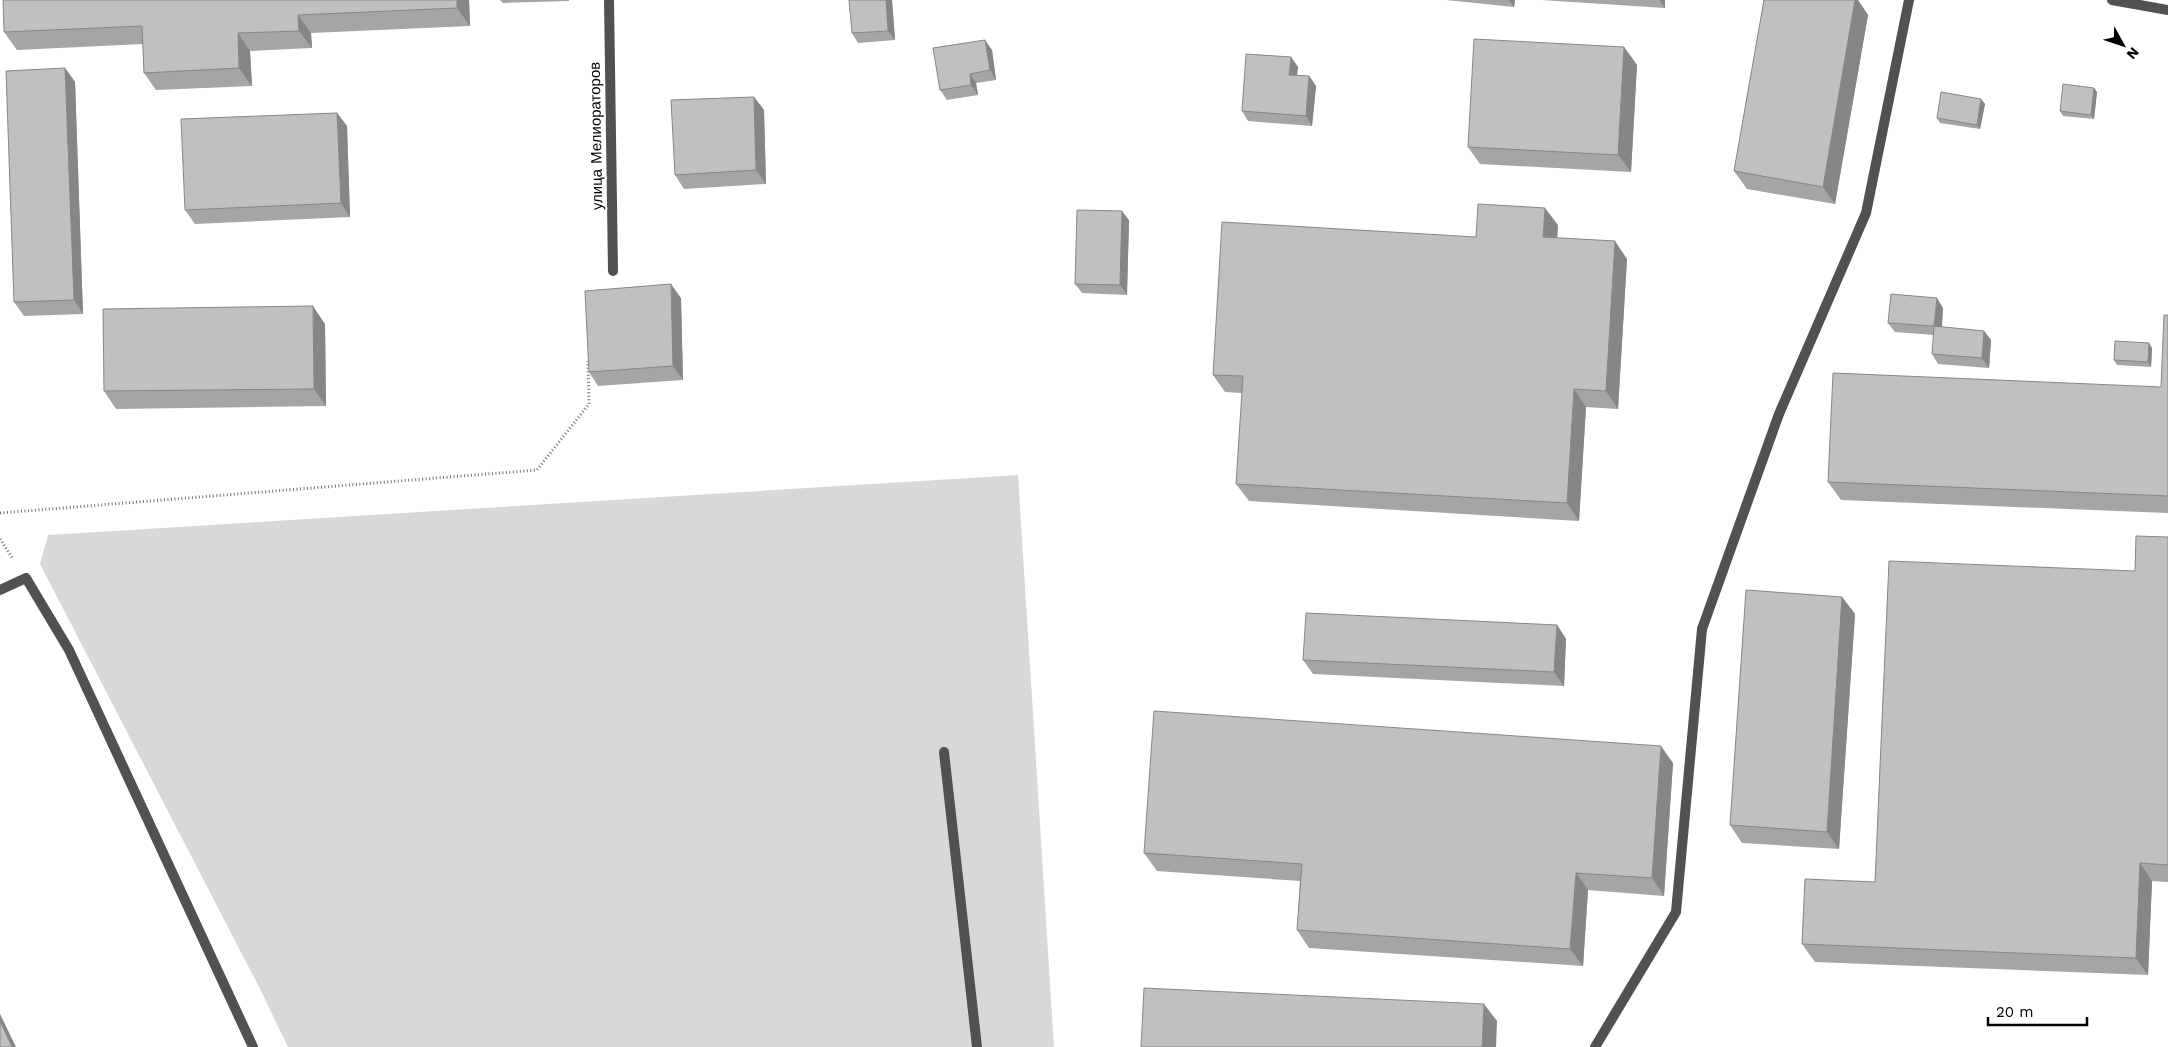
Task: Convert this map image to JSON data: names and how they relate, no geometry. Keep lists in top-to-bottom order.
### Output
{
  "streets": {
    "street": ["улица Мелиораторов"]
  },
  "scale_bar": "20 m",
  "north": "bottom right"
}
